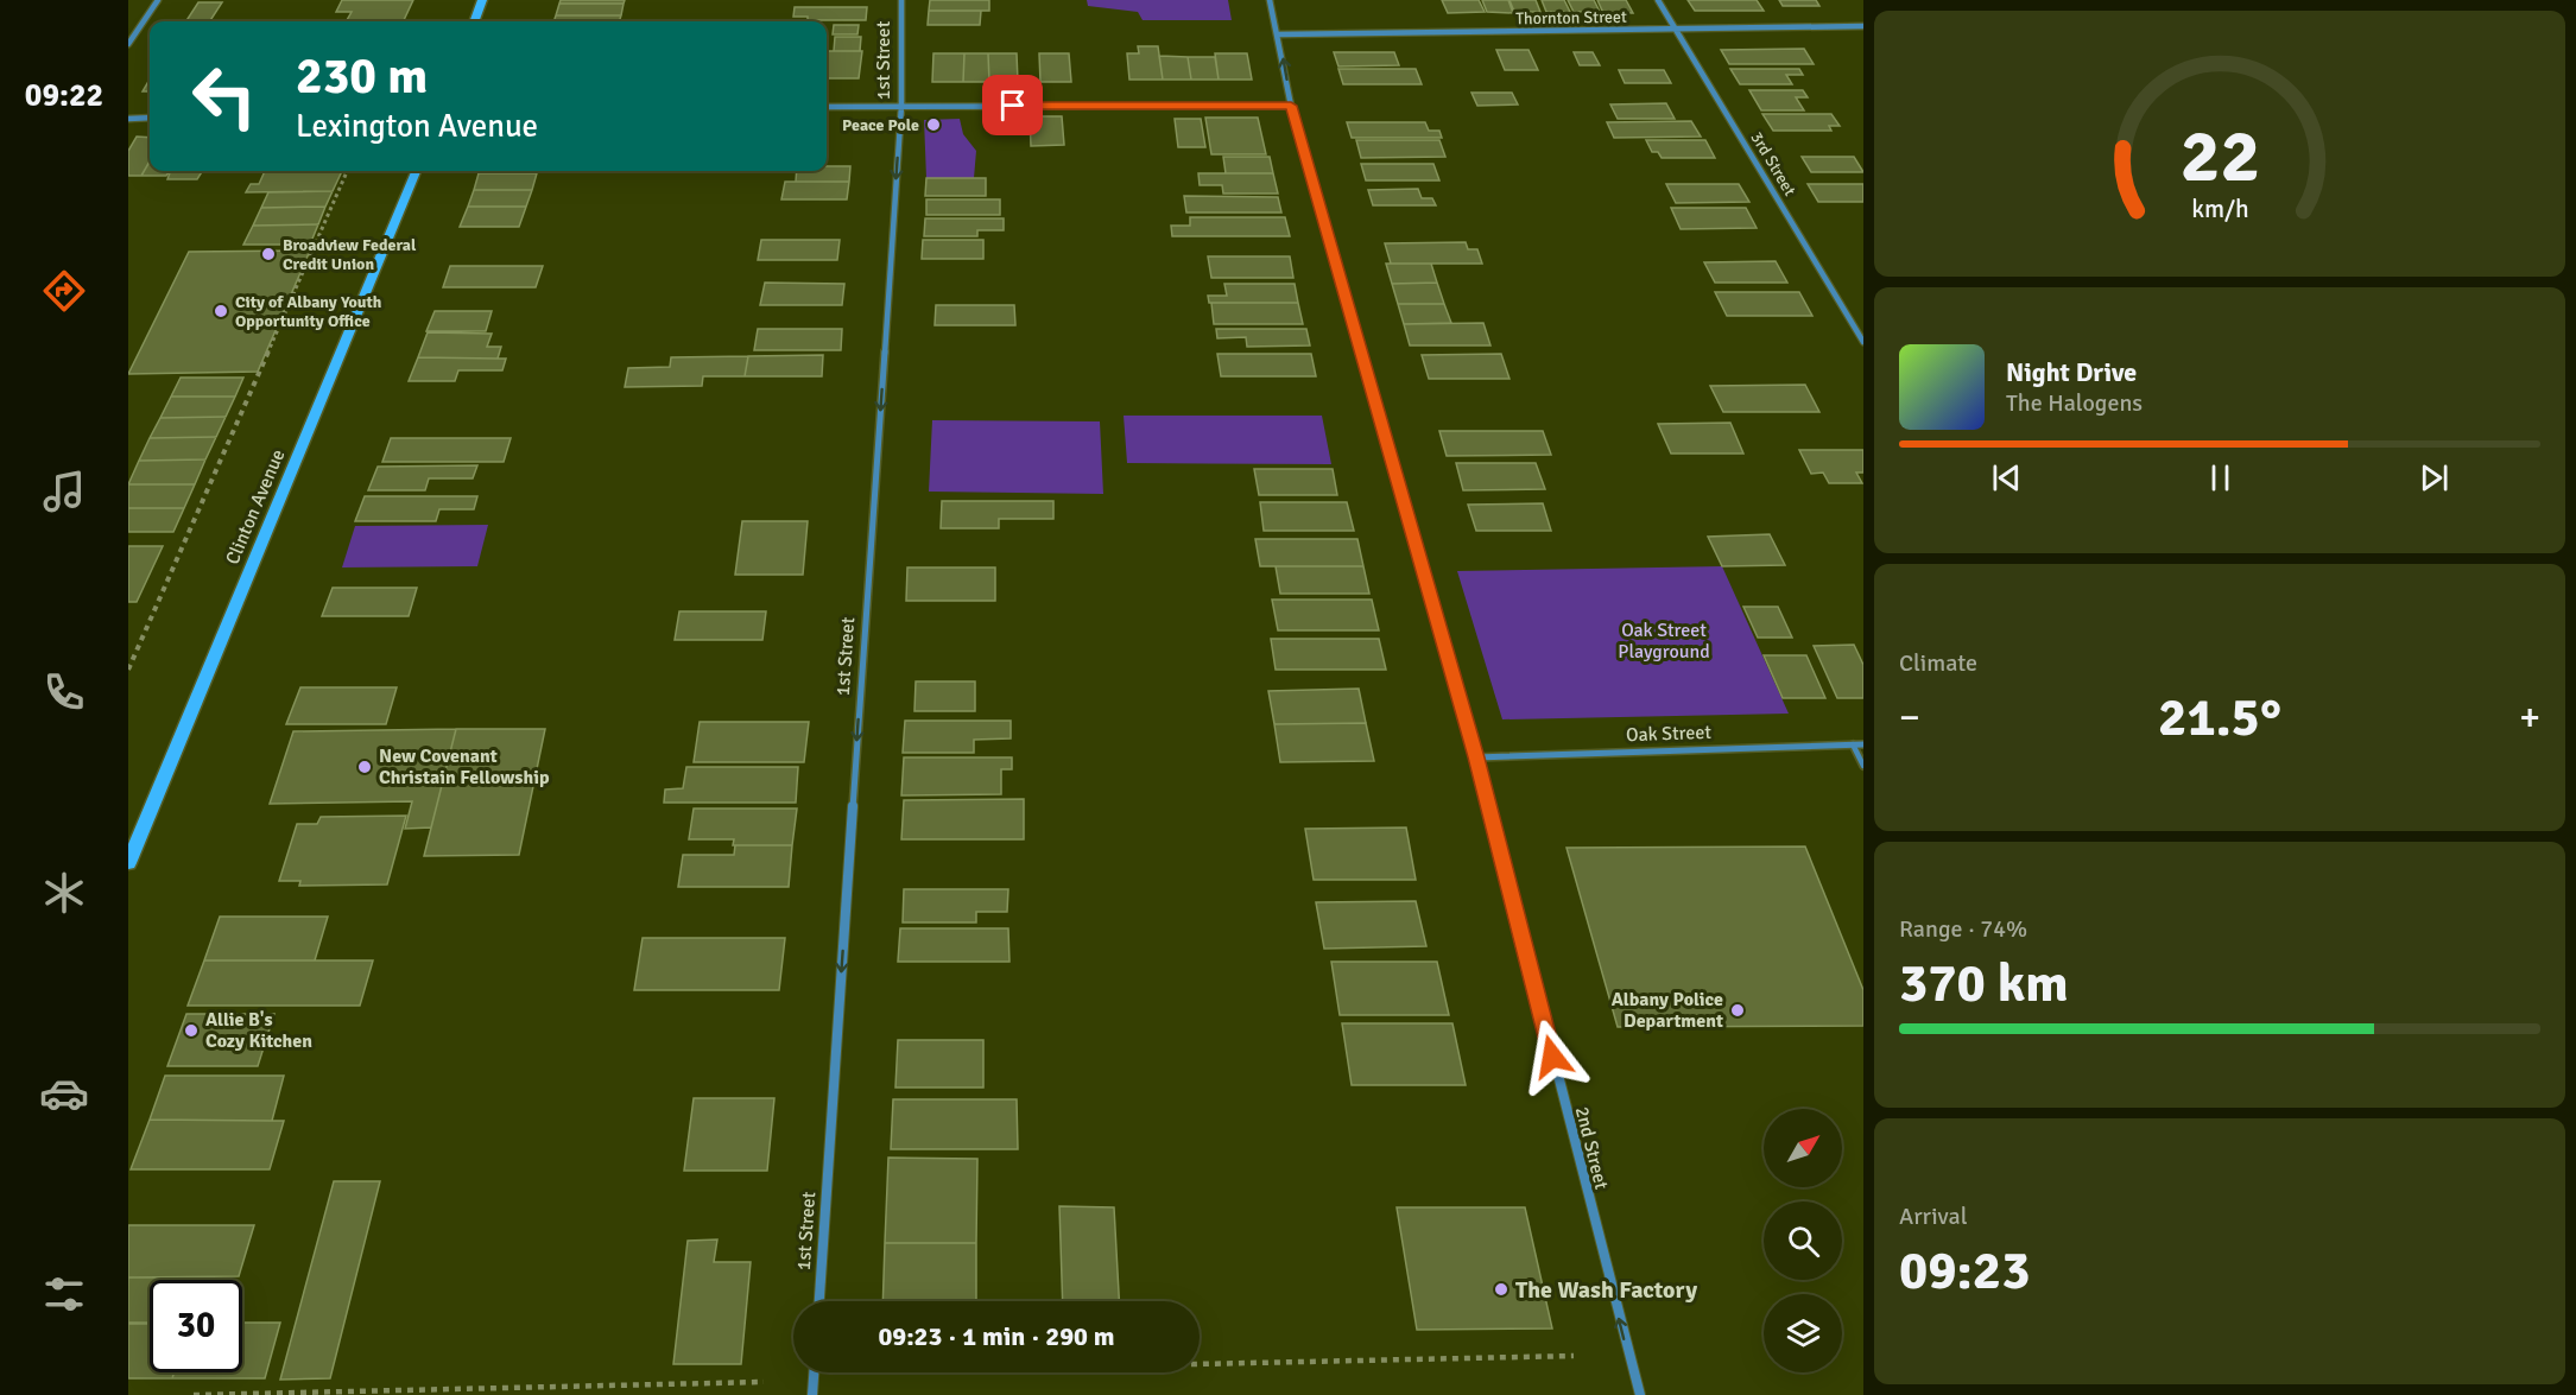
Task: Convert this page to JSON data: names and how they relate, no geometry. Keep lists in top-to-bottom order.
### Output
{
  "streets": {
    "street": [
      "Thornton Street",
      "1st Street",
      "3rd Street",
      "Clinton Avenue",
      "Oak Street",
      "2nd Street"
    ]
  },
  "crossings": [
    ["Thornton Street", "3rd Street"],
    ["Thornton Street", "2nd Street"],
    ["Oak Street", "2nd Street"]
  ],
  "one_way": ["1st Street", "2nd Street"],
  "parks": ["Oak Street Playground"],
  "places": [
    "Peace Pole",
    "Broadview Federal Credit Union",
    "City of Albany Youth Opportunity Office",
    "New Covenant Christain Fellowship",
    "Albany Police Department",
    "Allie B's Cozy Kitchen",
    "The Wash Factory"
  ],
  "north": "top right",
  "page": {
    "tabs": "09:22",
    "turn": ["230 m", "Lexington Avenue"],
    "song": ["Night Drive", "The Halogens"],
    "tile": [
      "Climate",
      ["Range · 74%", "370 km"],
      ["Arrival", "09:23"]
    ],
    "heat": ["−", "21.5°", "+"],
    "limit": "30",
    "trip": "09:23 · 1 min · 290 m",
    "gauge": ["22", "km/h"]
  }
}
